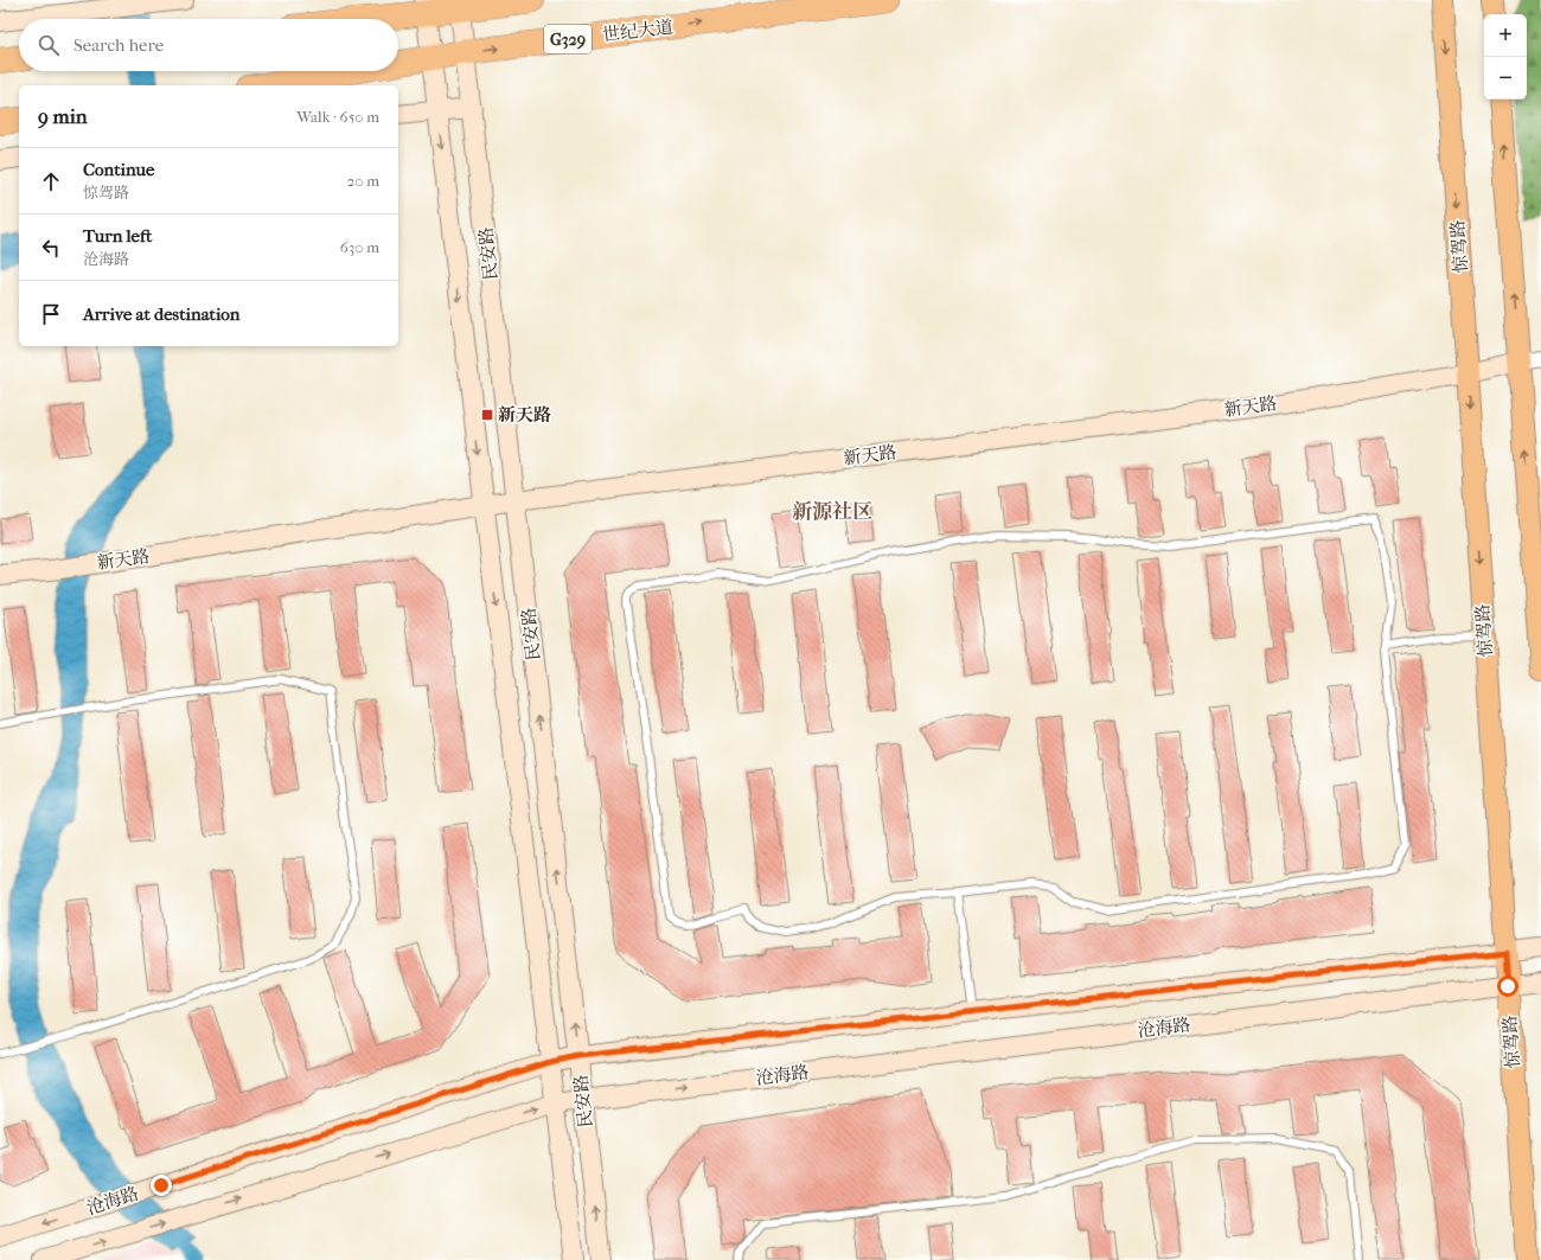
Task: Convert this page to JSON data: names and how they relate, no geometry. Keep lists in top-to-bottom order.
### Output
{
  "streets": {
    "highway": ["世纪大道", "G329"],
    "main road": [
      "惊驾路",
      "民安路",
      "新天路",
      "沧海路"
    ]
  },
  "crossings": [
    ["世纪大道", "民安路"],
    ["惊驾路", "新天路"],
    ["惊驾路", "沧海路"],
    ["民安路", "新天路"],
    ["民安路", "沧海路"]
  ],
  "one_way": ["世纪大道"],
  "districts": ["新源社区"],
  "places": {
    "transit": ["新天路"]
  },
  "page": {
    "map_buttons": ["+", "−"],
    "search": "Search here",
    "heading": ["9 min", "Walk · 650 m"],
    "list": [
      ["Continue", "惊驾路", "20 m"],
      ["Turn left", "沧海路", "630 m"],
      "Arrive at destination"
    ]
  }
}
